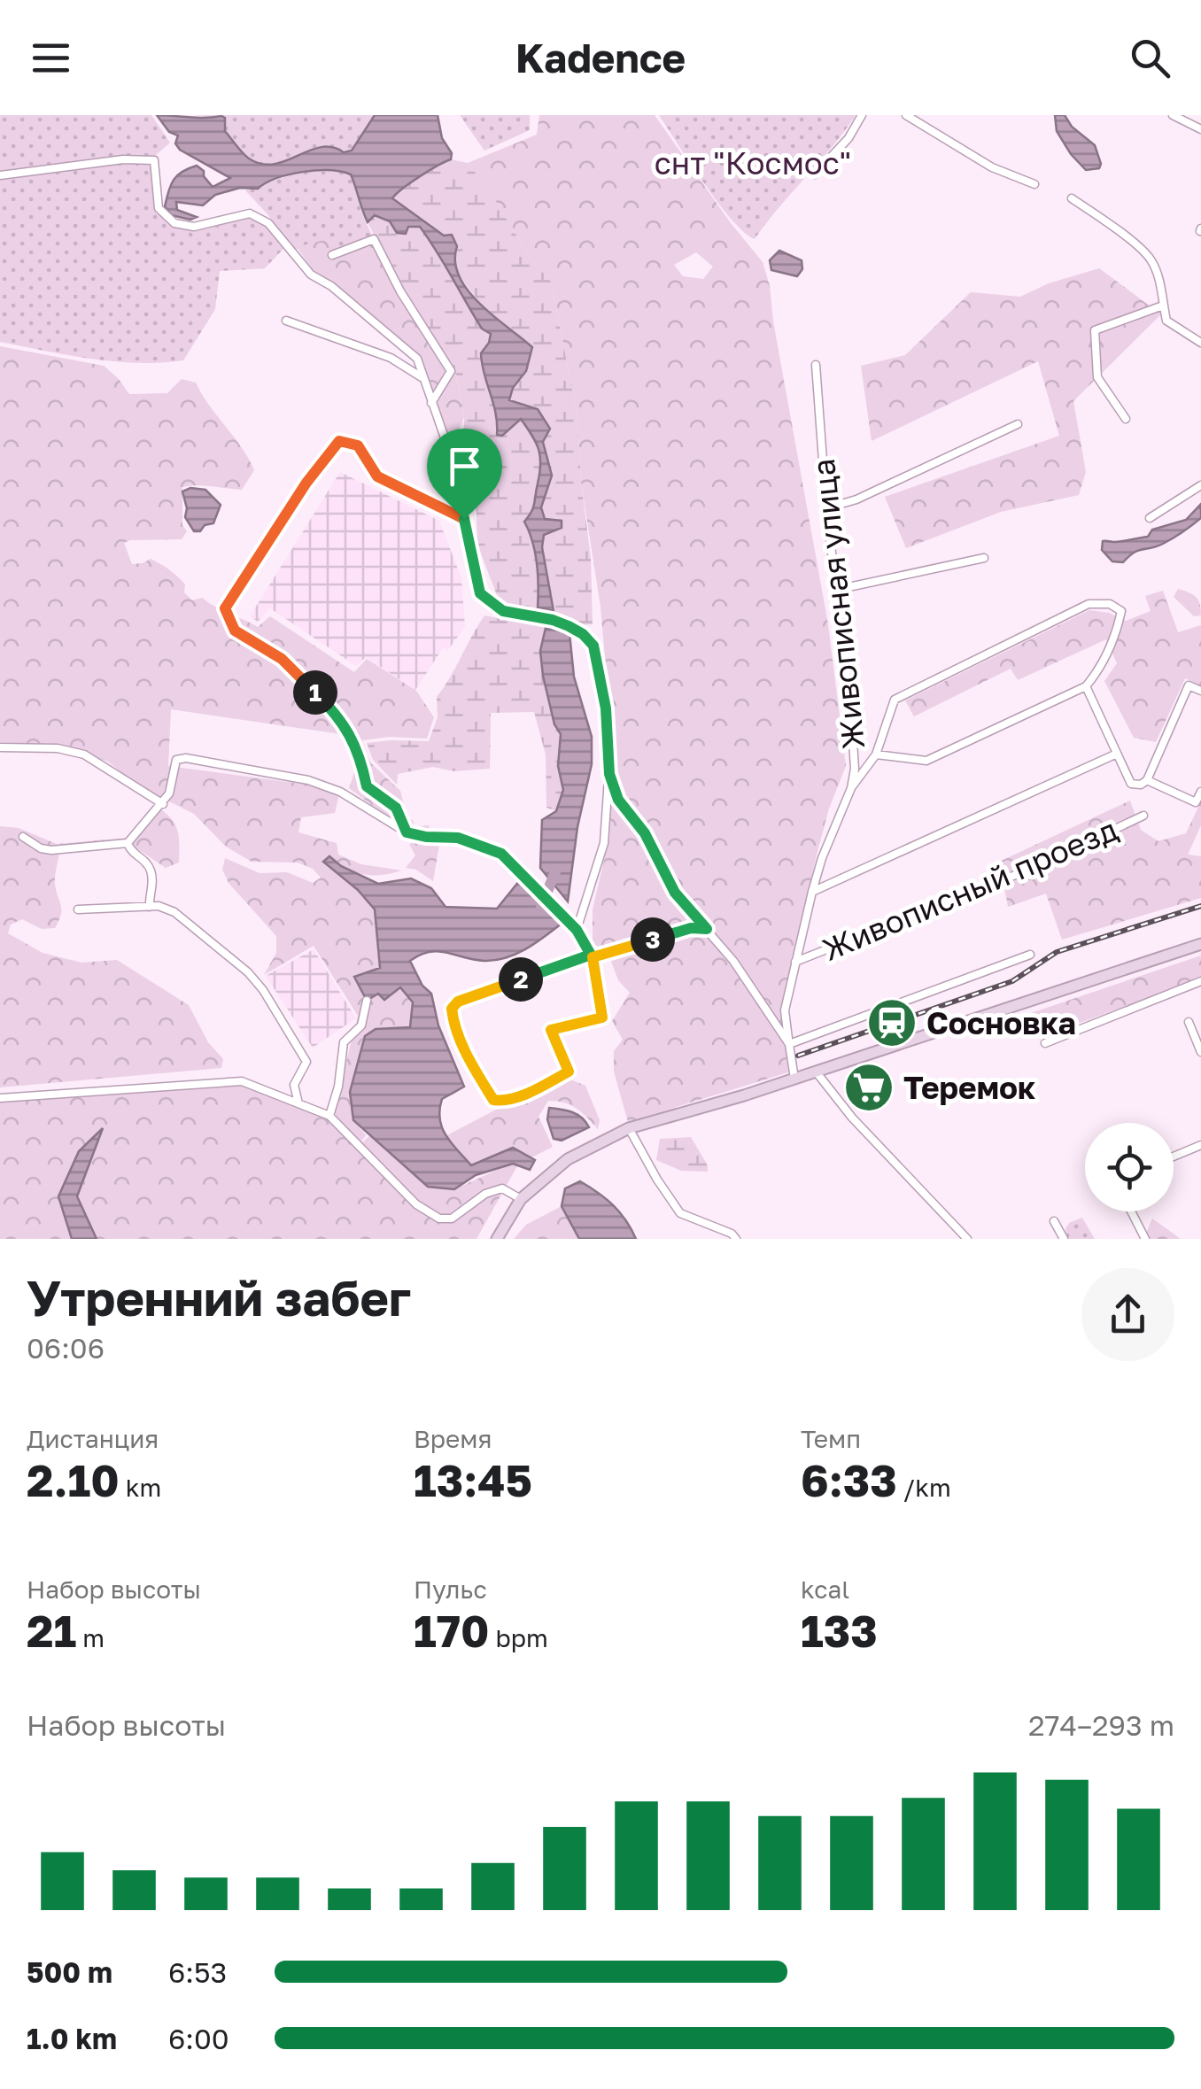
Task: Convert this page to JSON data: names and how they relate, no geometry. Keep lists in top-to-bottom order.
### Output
{
  "streets": {
    "street": ["Живописная улица", "Живописный проезд"]
  },
  "crossings": [
    ["Живописная улица", "Живописный проезд"]
  ],
  "parks": ["снт \"Космос\""],
  "places": {
    "station": ["Сосновка"],
    "supermarket": ["Теремок"]
  },
  "page": {
    "header": "Kadence",
    "pins": ["1", "3", "2"],
    "heading": ["Утренний забег", "06:06"],
    "stats": [
      ["Дистанция", "2.10 km"],
      ["Время", "13:45"],
      ["Темп", "6:33 /km"],
      ["Набор высоты", "21 m"],
      ["Пульс", "170 bpm"],
      ["kcal", "133"]
    ],
    "chart": ["Набор высоты", "274–293 m"],
    "list": [
      {
        "name": "500 m",
        "note": "6:53"
      },
      {
        "name": "1.0 km",
        "note": "6:00"
      }
    ]
  }
}
